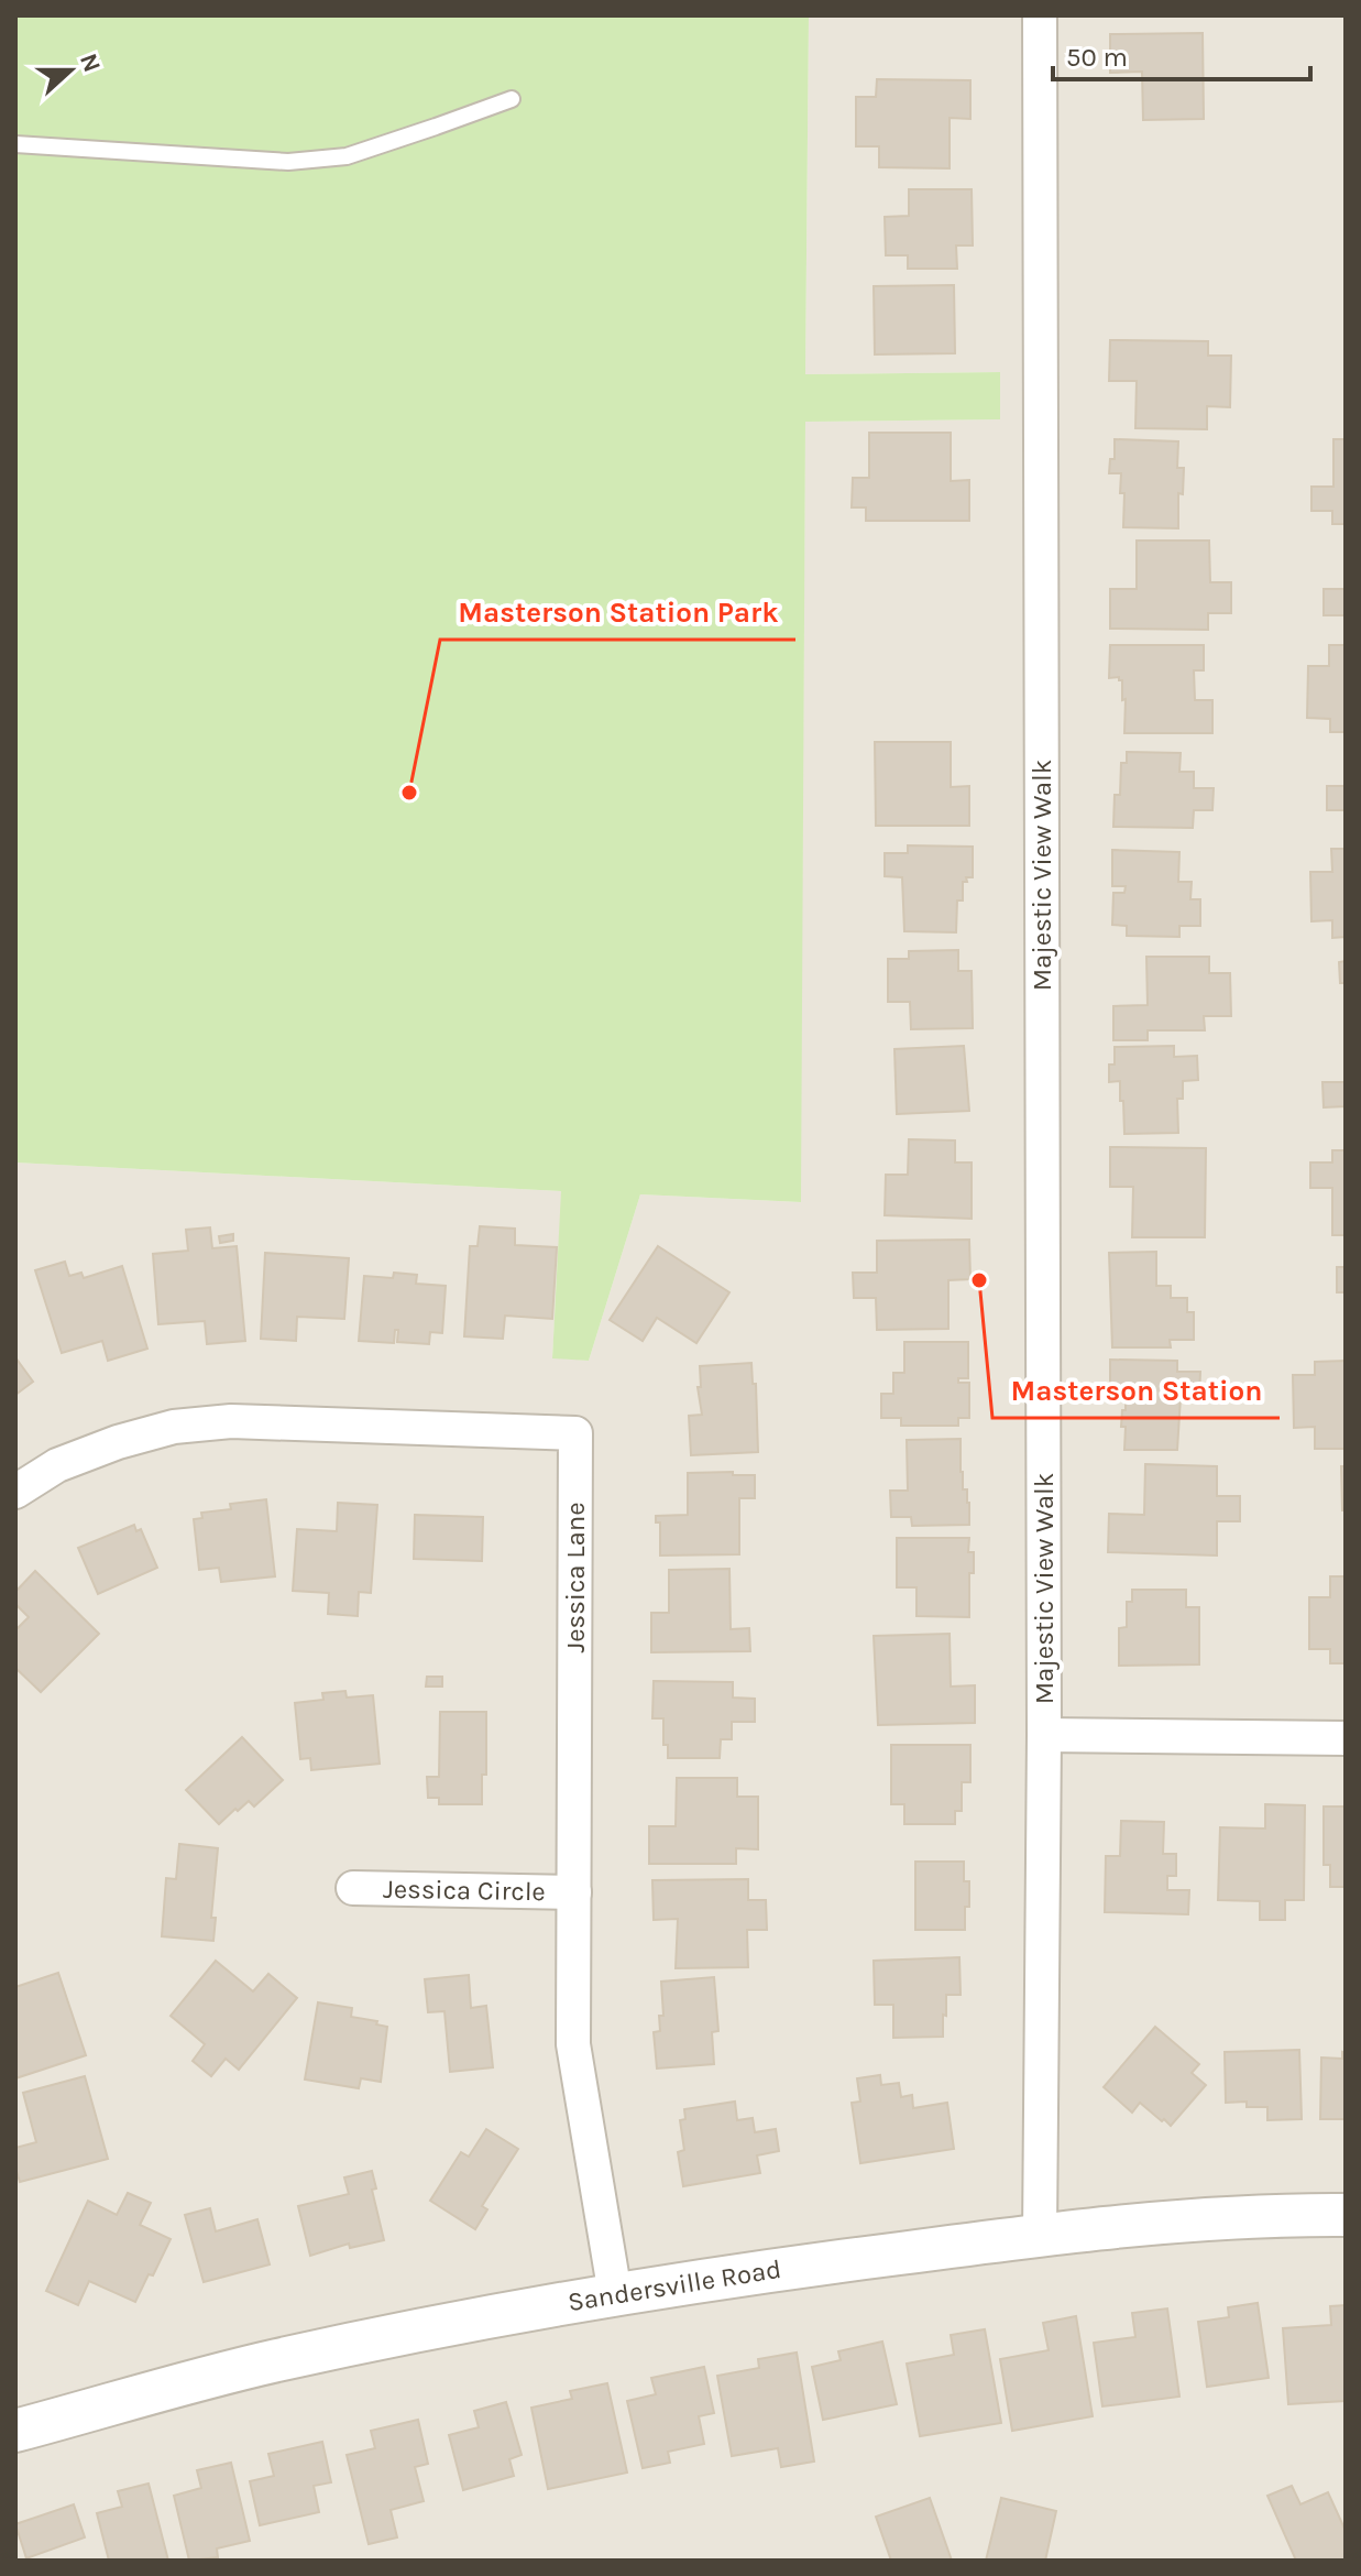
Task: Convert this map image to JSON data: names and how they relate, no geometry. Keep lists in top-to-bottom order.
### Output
{
  "streets": {
    "street": [
      "Majestic View Walk",
      "Jessica Lane",
      "Jessica Circle",
      "Sandersville Road"
    ]
  },
  "crossings": [
    ["Majestic View Walk", "Sandersville Road"],
    ["Jessica Lane", "Jessica Circle"],
    ["Jessica Lane", "Sandersville Road"]
  ],
  "places": ["Masterson Station Park", "Masterson Station"],
  "scale_bar": "50 m",
  "north": "right"
}
